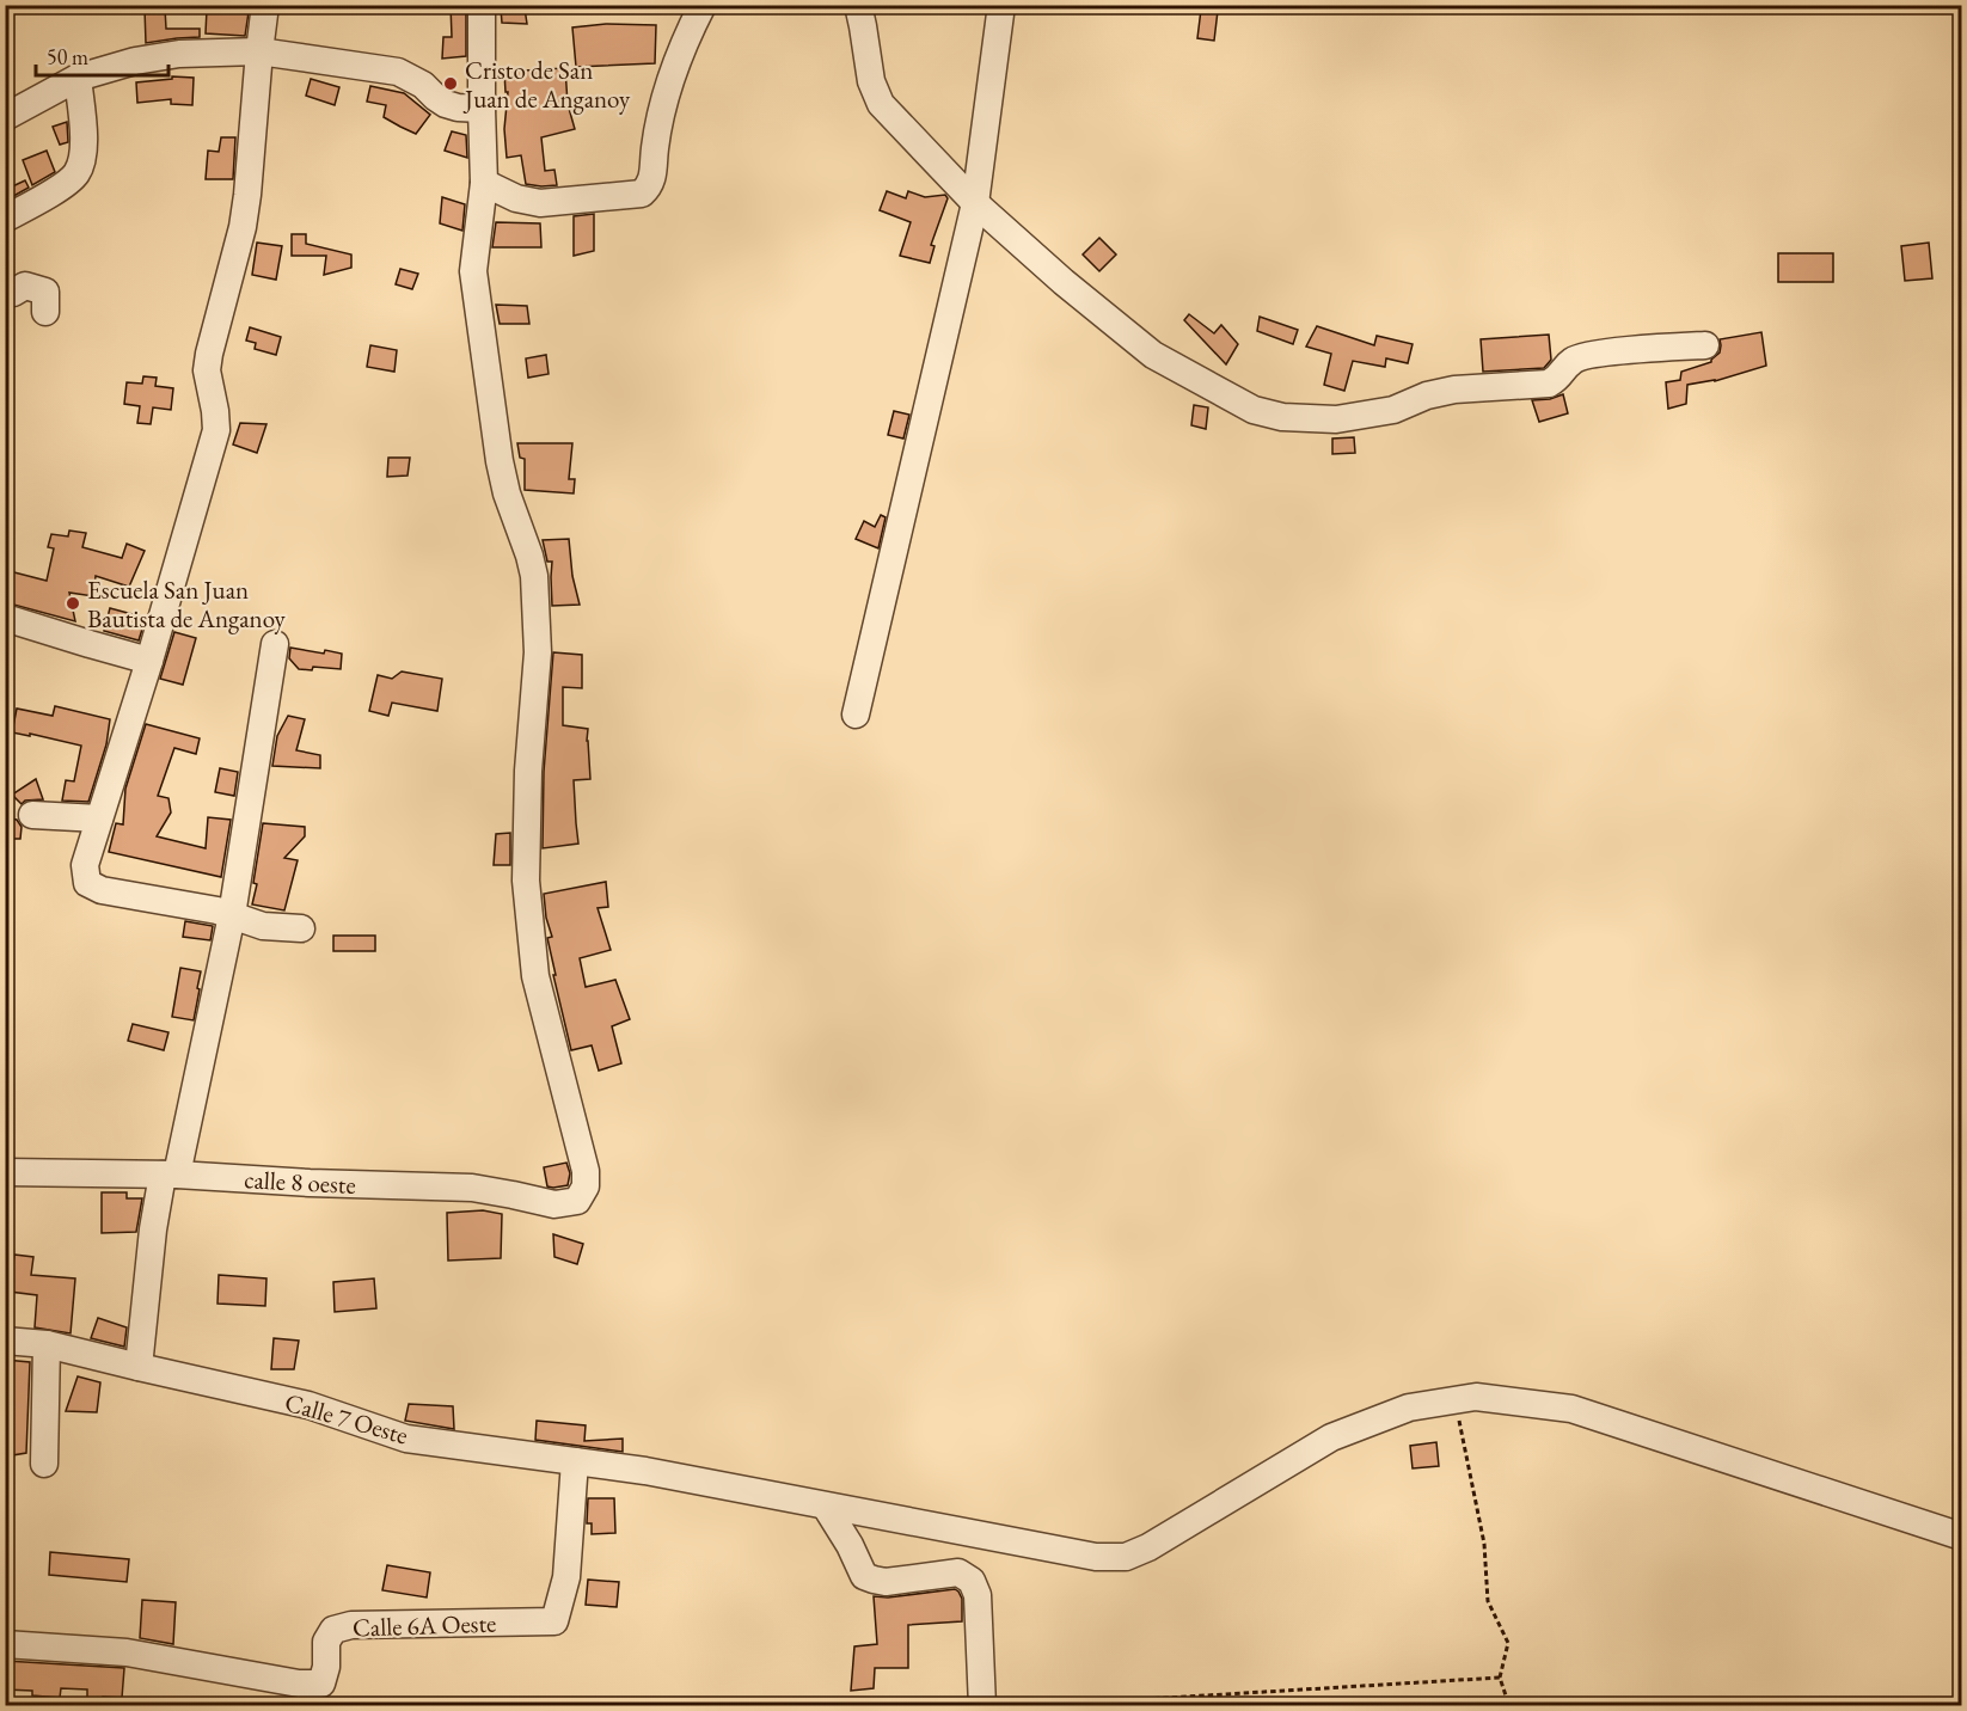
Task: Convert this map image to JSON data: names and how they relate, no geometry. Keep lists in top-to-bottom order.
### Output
{
  "streets": {
    "street": ["calle 8 oeste", "Calle 7 Oeste", "Calle 6A Oeste"]
  },
  "crossings": [
    ["Calle 7 Oeste", "Calle 6A Oeste"]
  ],
  "places": ["Cristo de San Juan de Anganoy", "Escuela San Juan Bautista de Anganoy"],
  "scale_bar": "50 m"
}
